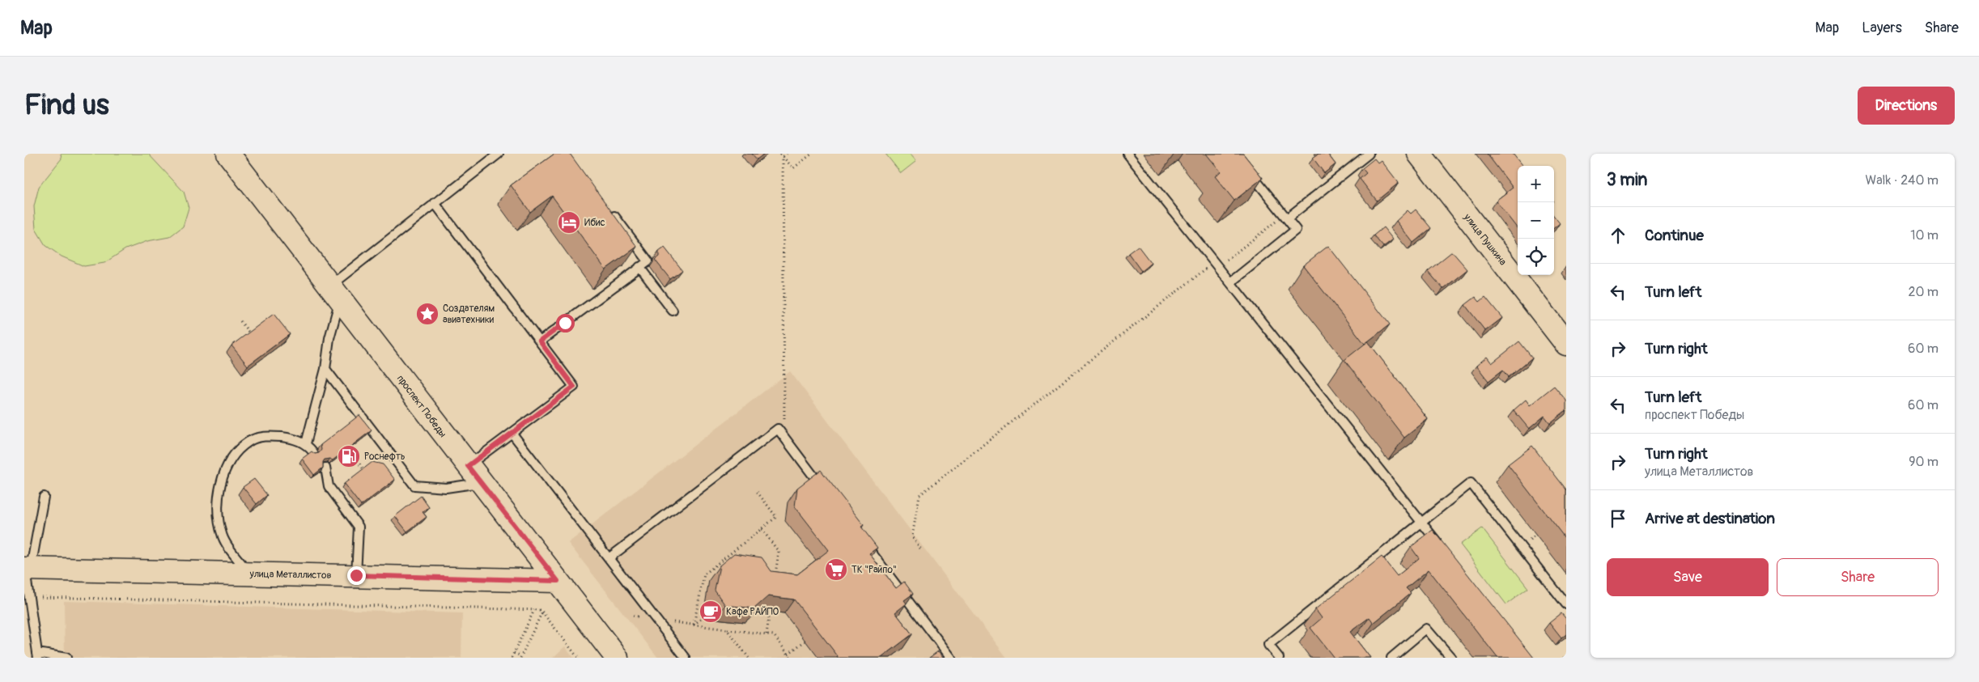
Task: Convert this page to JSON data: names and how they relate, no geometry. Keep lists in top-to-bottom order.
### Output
{
  "streets": {
    "street": ["улица Пушкина", "проспект Победы", "улица Металлистов"]
  },
  "crossings": [
    ["проспект Победы", "улица Металлистов"]
  ],
  "places": {
    "hotel": ["Ибис"],
    "place": ["Создателям авиатехники"],
    "fuel station": ["Роснефть"],
    "supermarket": ["ТК \"Райпо\""],
    "cafe": ["Кафе РАЙПО"]
  },
  "page": {
    "header": "Map",
    "nav": ["Map", "Layers", "Share"],
    "buttons": [
      "Directions",
      ["Save", "Share"]
    ],
    "title": "Find us",
    "heading": ["3 min", "Walk · 240 m"],
    "map_buttons": ["+", "−"],
    "list": [
      ["Continue", "10 m"],
      ["Turn left", "20 m"],
      ["Turn right", "60 m"],
      ["Turn left", "проспект Победы", "60 m"],
      ["Turn right", "улица Металлистов", "90 m"],
      "Arrive at destination"
    ]
  }
}
